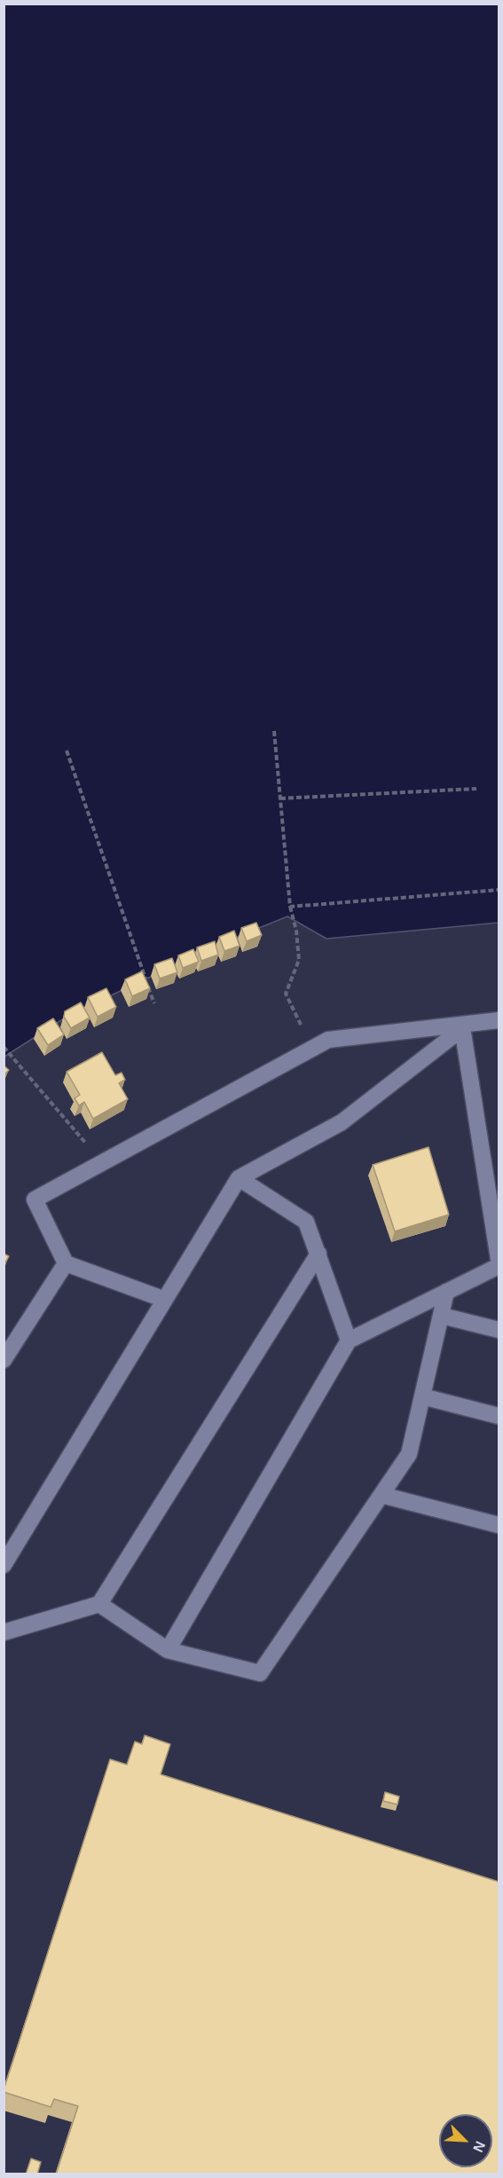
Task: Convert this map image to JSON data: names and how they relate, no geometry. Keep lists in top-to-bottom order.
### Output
{
  "north": "bottom right"
}
